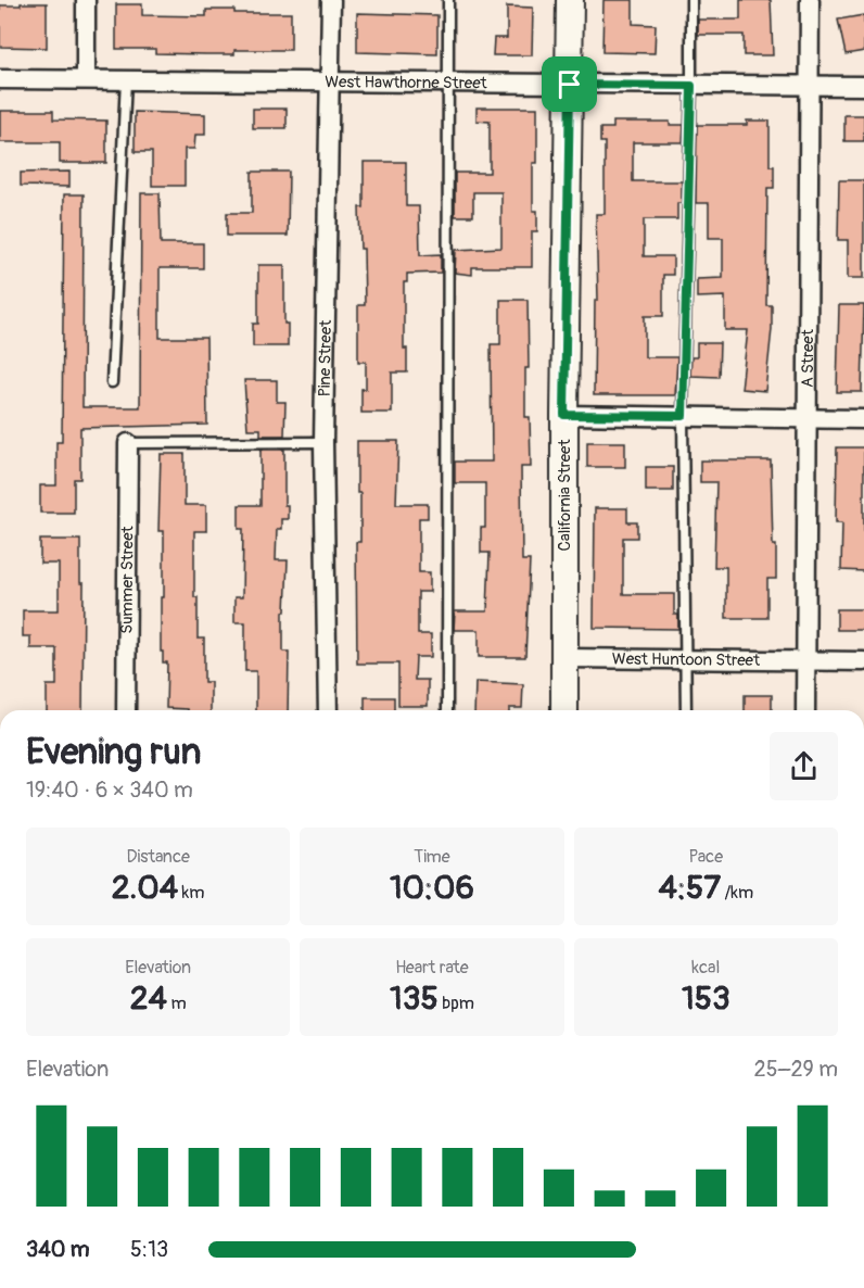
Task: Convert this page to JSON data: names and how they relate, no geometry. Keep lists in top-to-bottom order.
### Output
{
  "streets": {
    "street": [
      "West Hawthorne Street",
      "Pine Street",
      "A Street",
      "California Street",
      "Summer Street",
      "West Huntoon Street"
    ]
  },
  "crossings": [
    ["West Hawthorne Street", "Pine Street"],
    ["West Hawthorne Street", "A Street"],
    ["West Hawthorne Street", "California Street"],
    ["A Street", "West Huntoon Street"],
    ["California Street", "West Huntoon Street"]
  ],
  "page": {
    "heading": ["Evening run", "19:40 · 6 × 340 m"],
    "stats": [
      ["Distance", "2.04 km"],
      ["Time", "10:06"],
      ["Pace", "4:57 /km"],
      ["Elevation", "24 m"],
      ["Heart rate", "135 bpm"],
      ["kcal", "153"]
    ],
    "chart": ["Elevation", "25–29 m"],
    "list": [
      {
        "name": "340 m",
        "note": "5:13"
      }
    ]
  }
}
